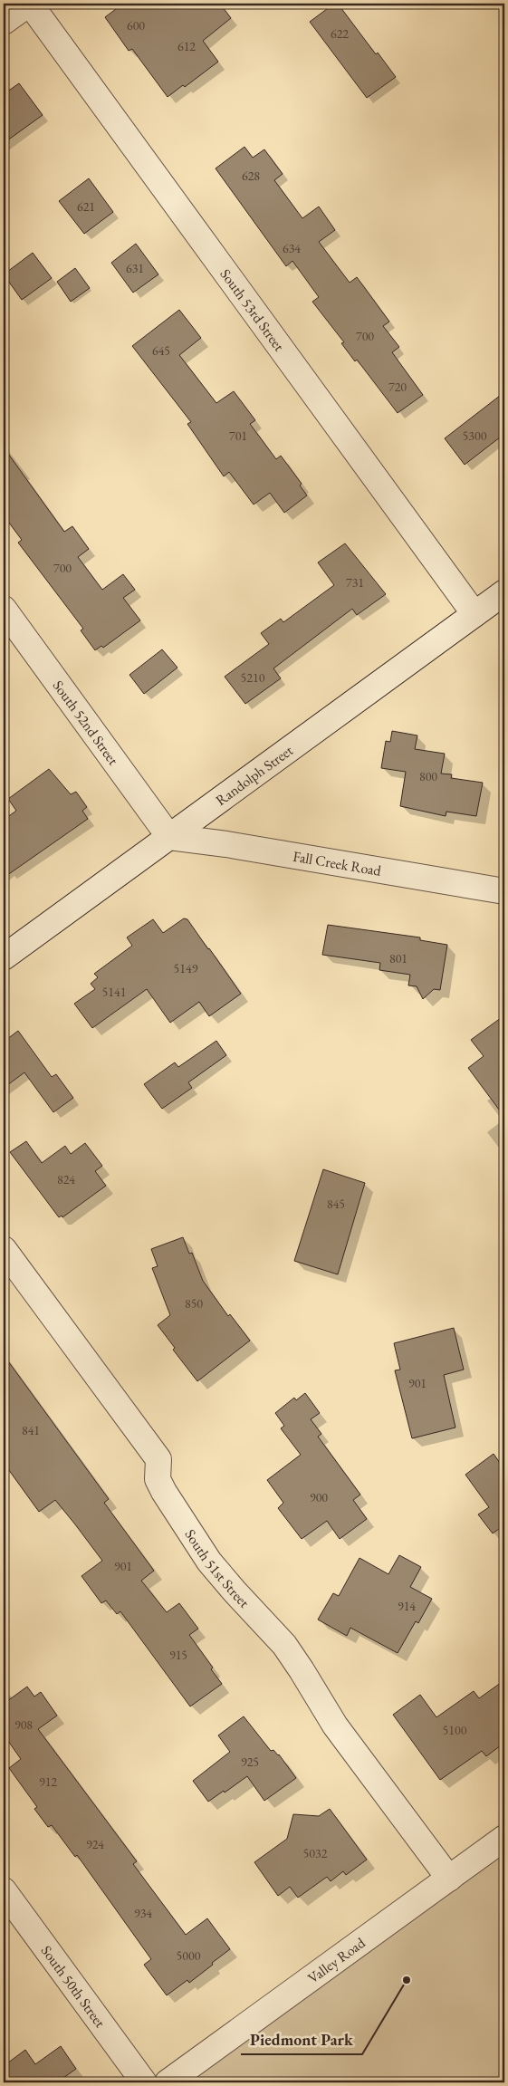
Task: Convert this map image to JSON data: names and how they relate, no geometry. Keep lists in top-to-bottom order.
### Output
{
  "streets": {
    "street": [
      "South 53rd Street",
      "South 52nd Street",
      "Randolph Street",
      "Fall Creek Road",
      "South 51st Street",
      "Valley Road",
      "South 50th Street"
    ]
  },
  "crossings": [
    ["South 53rd Street", "Randolph Street"],
    ["South 52nd Street", "Randolph Street"],
    ["South 52nd Street", "Fall Creek Road"],
    ["Randolph Street", "Fall Creek Road"],
    ["South 51st Street", "Valley Road"]
  ],
  "places": ["Piedmont Park"],
  "house_numbers": [
    "600",
    "622",
    "612",
    "628",
    "621",
    "634",
    "631",
    "700",
    "645",
    "720",
    "701",
    "5300",
    "700",
    "731",
    "5210",
    "800",
    "801",
    "5149",
    "5141",
    "824",
    "845",
    "850",
    "901",
    "841",
    "900",
    "901",
    "914",
    "915",
    "908",
    "5100",
    "925",
    "912",
    "924",
    "5032",
    "934",
    "5000"
  ]
}
